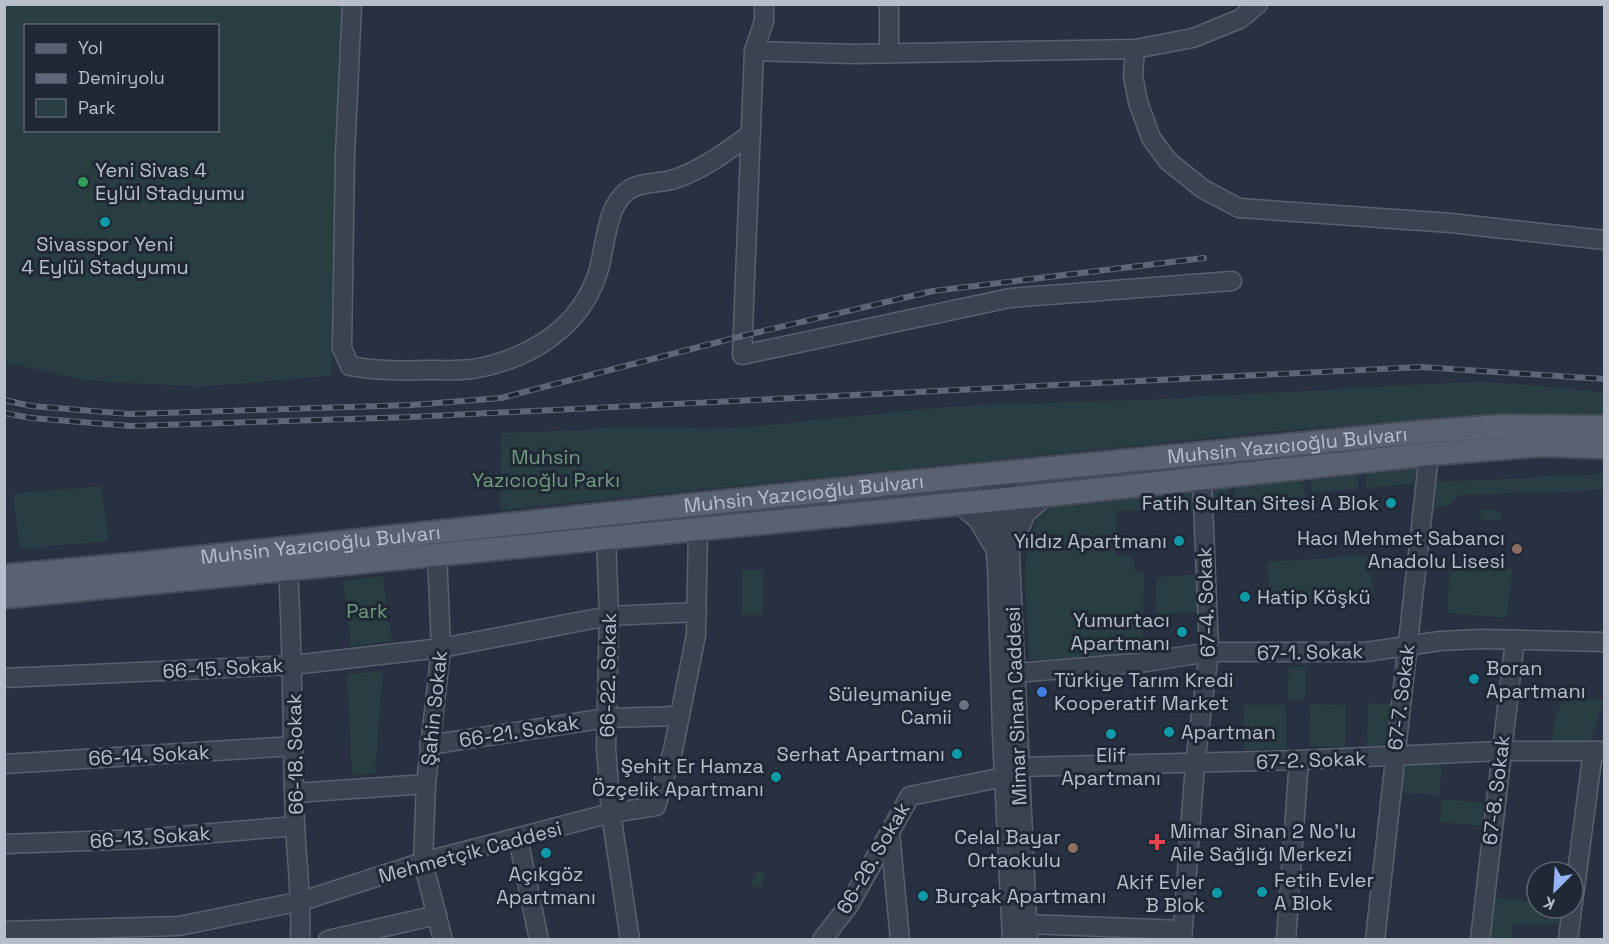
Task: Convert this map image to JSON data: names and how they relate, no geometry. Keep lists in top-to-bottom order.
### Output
{
  "streets": {
    "main road": ["Muhsin Yazıcıoğlu Bulvarı"],
    "street": [
      "67-4. Sokak",
      "67-1. Sokak",
      "66-15. Sokak",
      "66-22. Sokak",
      "67-7. Sokak",
      "Mimar Sinan Caddesi",
      "Şahin Sokak",
      "66-21. Sokak",
      "66-18. Sokak",
      "66-14. Sokak",
      "67-2. Sokak",
      "67-8. Sokak",
      "66-13. Sokak",
      "Mehmetçik Caddesi",
      "66-26. Sokak"
    ]
  },
  "crossings": [
    ["Muhsin Yazıcıoğlu Bulvarı", "67-4. Sokak"],
    ["Muhsin Yazıcıoğlu Bulvarı", "66-22. Sokak"],
    ["Muhsin Yazıcıoğlu Bulvarı", "67-7. Sokak"],
    ["Muhsin Yazıcıoğlu Bulvarı", "Mimar Sinan Caddesi"],
    ["Muhsin Yazıcıoğlu Bulvarı", "Şahin Sokak"],
    ["Muhsin Yazıcıoğlu Bulvarı", "66-18. Sokak"],
    ["Muhsin Yazıcıoğlu Bulvarı", "Mehmetçik Caddesi"],
    ["67-4. Sokak", "67-1. Sokak"],
    ["67-4. Sokak", "67-2. Sokak"],
    ["67-1. Sokak", "67-7. Sokak"],
    ["67-1. Sokak", "Mimar Sinan Caddesi"],
    ["67-1. Sokak", "67-8. Sokak"],
    ["66-15. Sokak", "66-22. Sokak"],
    ["66-15. Sokak", "Şahin Sokak"],
    ["66-15. Sokak", "66-18. Sokak"],
    ["66-15. Sokak", "Mehmetçik Caddesi"],
    ["66-22. Sokak", "66-21. Sokak"],
    ["66-22. Sokak", "Mehmetçik Caddesi"],
    ["67-7. Sokak", "67-2. Sokak"],
    ["Mimar Sinan Caddesi", "67-2. Sokak"],
    ["Mimar Sinan Caddesi", "66-26. Sokak"],
    ["Şahin Sokak", "66-21. Sokak"],
    ["Şahin Sokak", "Mehmetçik Caddesi"],
    ["66-21. Sokak", "Mehmetçik Caddesi"],
    ["66-18. Sokak", "66-14. Sokak"],
    ["66-18. Sokak", "66-13. Sokak"],
    ["66-18. Sokak", "Mehmetçik Caddesi"],
    ["67-2. Sokak", "67-8. Sokak"],
    ["67-2. Sokak", "66-26. Sokak"]
  ],
  "parks": ["Muhsin Yazıcıoğlu Parkı", "Park"],
  "places": {
    "other": [
      "Yeni Sivas 4 Eylül Stadyumu",
      "Sivasspor Yeni 4 Eylül Stadyumu",
      "Fatih Sultan Sitesi A Blok",
      "Yıldız Apartmanı",
      "Hacı Mehmet Sabancı Anadolu Lisesi",
      "Hatip Köşkü",
      "Yumurtacı Apartmanı",
      "Boran Apartmanı",
      "Türkiye Tarım Kredi Kooperatif Market",
      "Süleymaniye Camii",
      "Apartman",
      "Elif Apartmanı",
      "Serhat Apartmanı",
      "Şehit Er Hamza Özçelik Apartmanı",
      "Celal Bayar Ortaokulu",
      "Açıkgöz Apartmanı",
      "Fetih Evler A Blok",
      "Akif Evler B Blok",
      "Burçak Apartmanı"
    ],
    "health": ["Mimar Sinan 2 No'lu Aile Sağlığı Merkezi"]
  },
  "legend": ["Yol", "Demiryolu", "Park"],
  "north": "bottom left"
}
